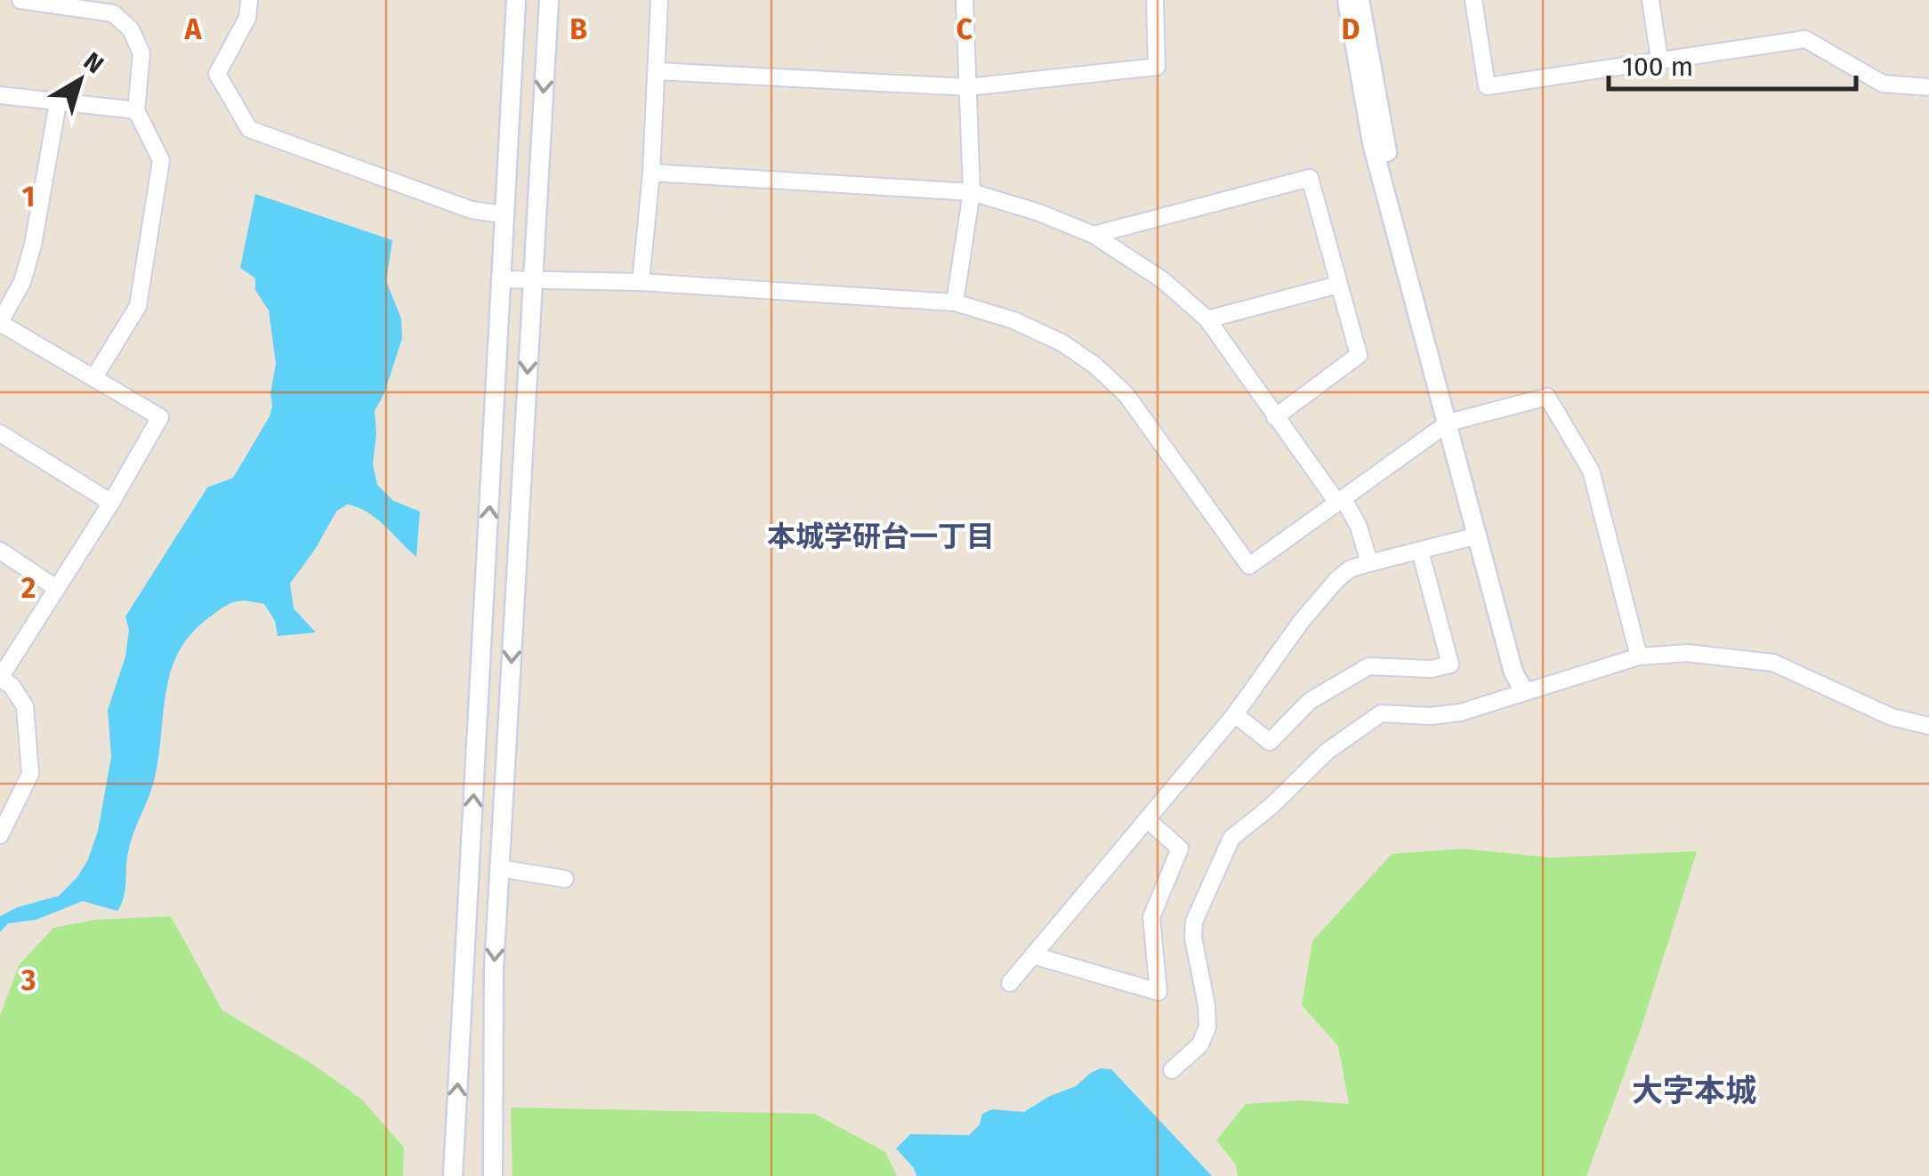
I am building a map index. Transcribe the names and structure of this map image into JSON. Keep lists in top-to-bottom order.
{
  "districts": ["本城学研台一丁目", "大字本城"],
  "scale_bar": "100 m",
  "north": "top right",
  "grid": {
    "columns": [
      "A",
      "B",
      "C",
      "D"
    ],
    "rows": ["1", "2", "3"]
  }
}
